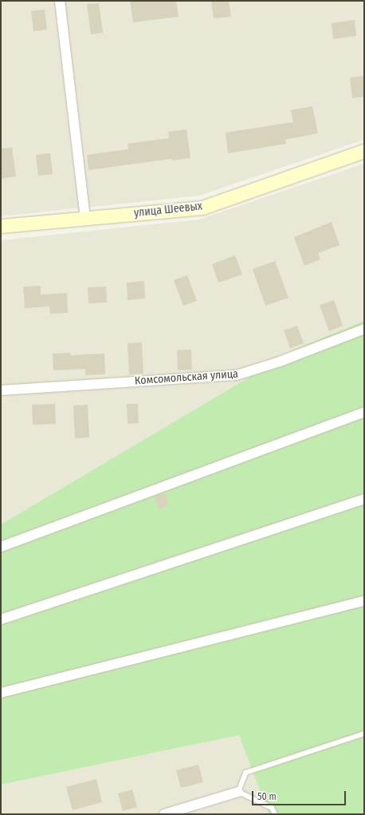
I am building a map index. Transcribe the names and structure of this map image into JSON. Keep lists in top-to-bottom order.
{
  "streets": {
    "main road": ["улица Шеевых"],
    "street": ["Комсомольская улица"]
  },
  "scale_bar": "50 m"
}
